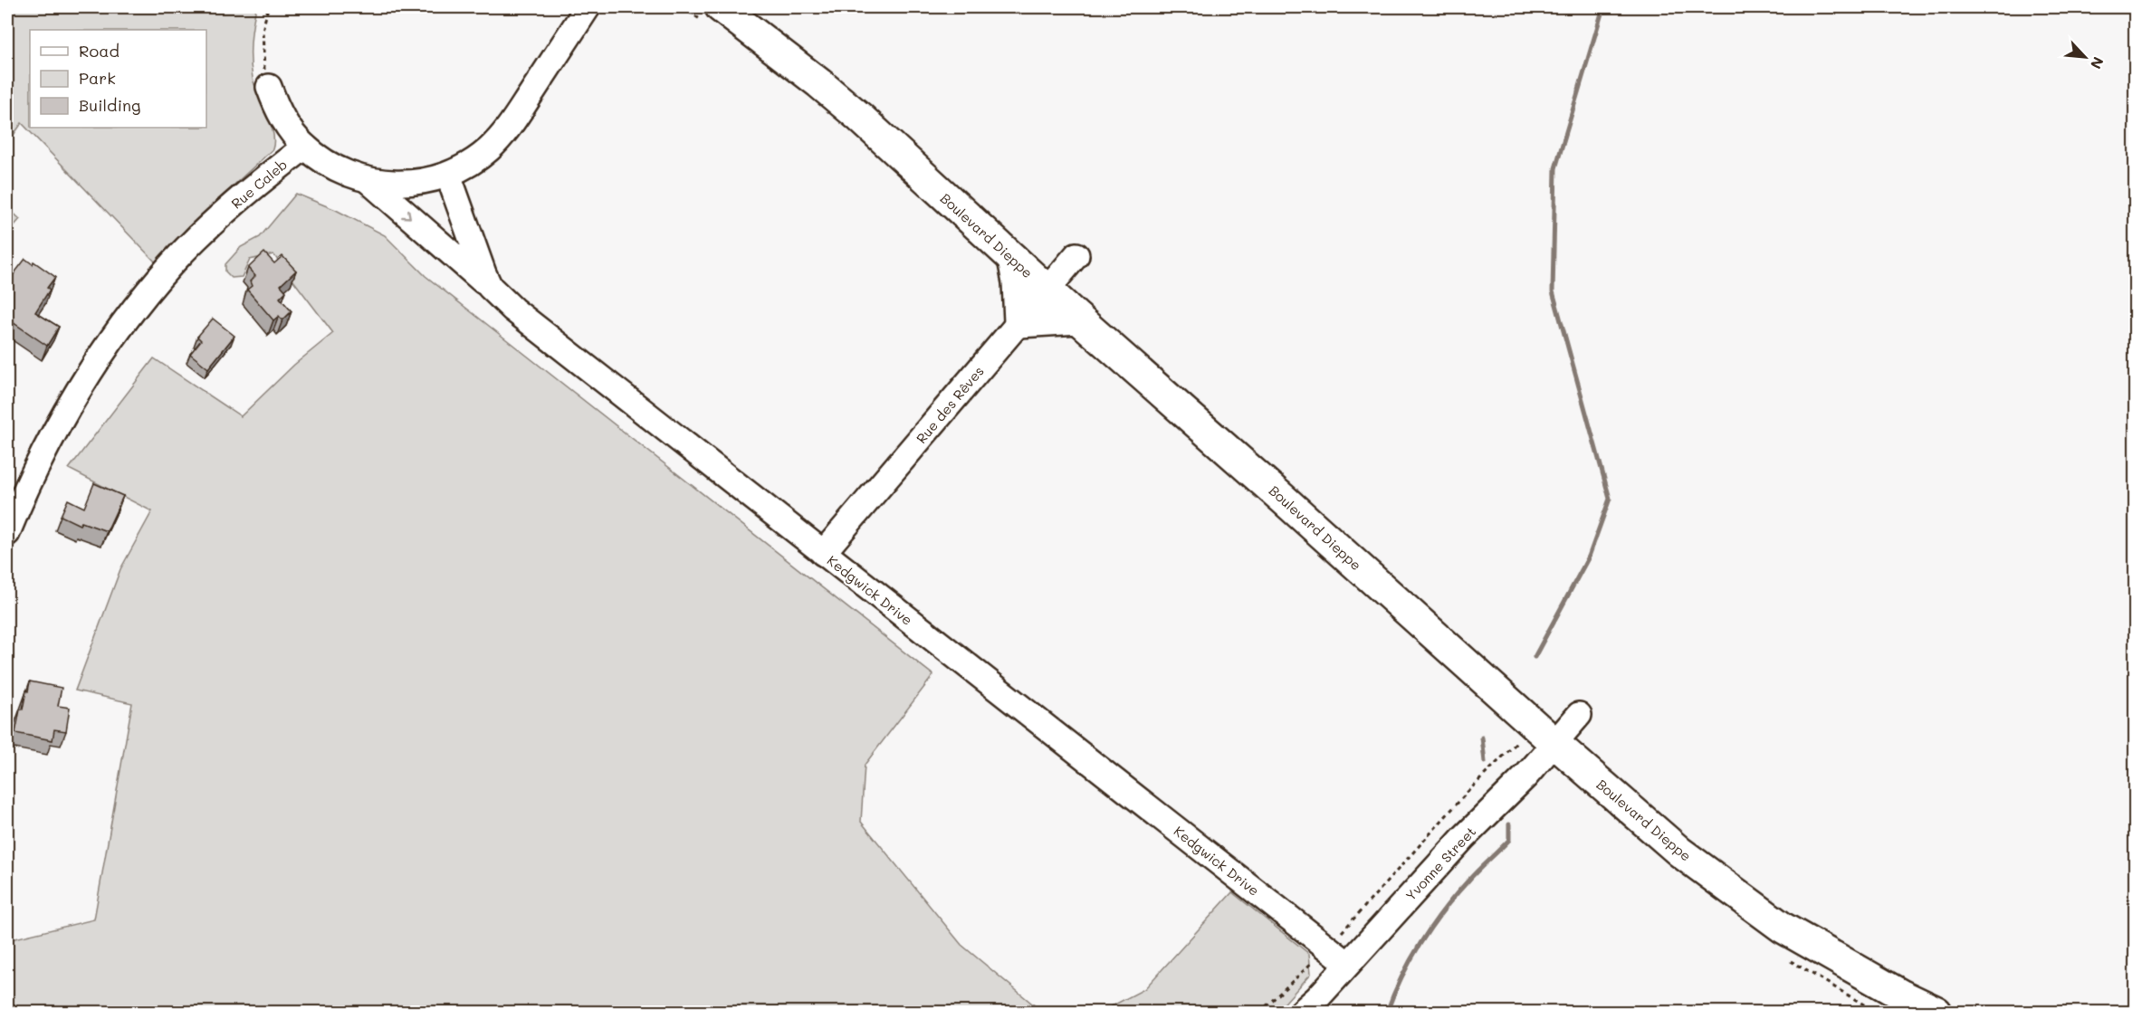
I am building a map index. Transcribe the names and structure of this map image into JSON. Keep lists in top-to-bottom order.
{
  "streets": {
    "main road": ["Boulevard Dieppe"],
    "street": [
      "Rue Caleb",
      "Rue des Rêves",
      "Kedgwick Drive",
      "Yvonne Street"
    ]
  },
  "crossings": [
    ["Boulevard Dieppe", "Rue des Rêves"],
    ["Boulevard Dieppe", "Yvonne Street"],
    ["Rue des Rêves", "Kedgwick Drive"],
    ["Kedgwick Drive", "Yvonne Street"]
  ],
  "legend": ["Road", "Park", "Building"],
  "north": "bottom right"
}
